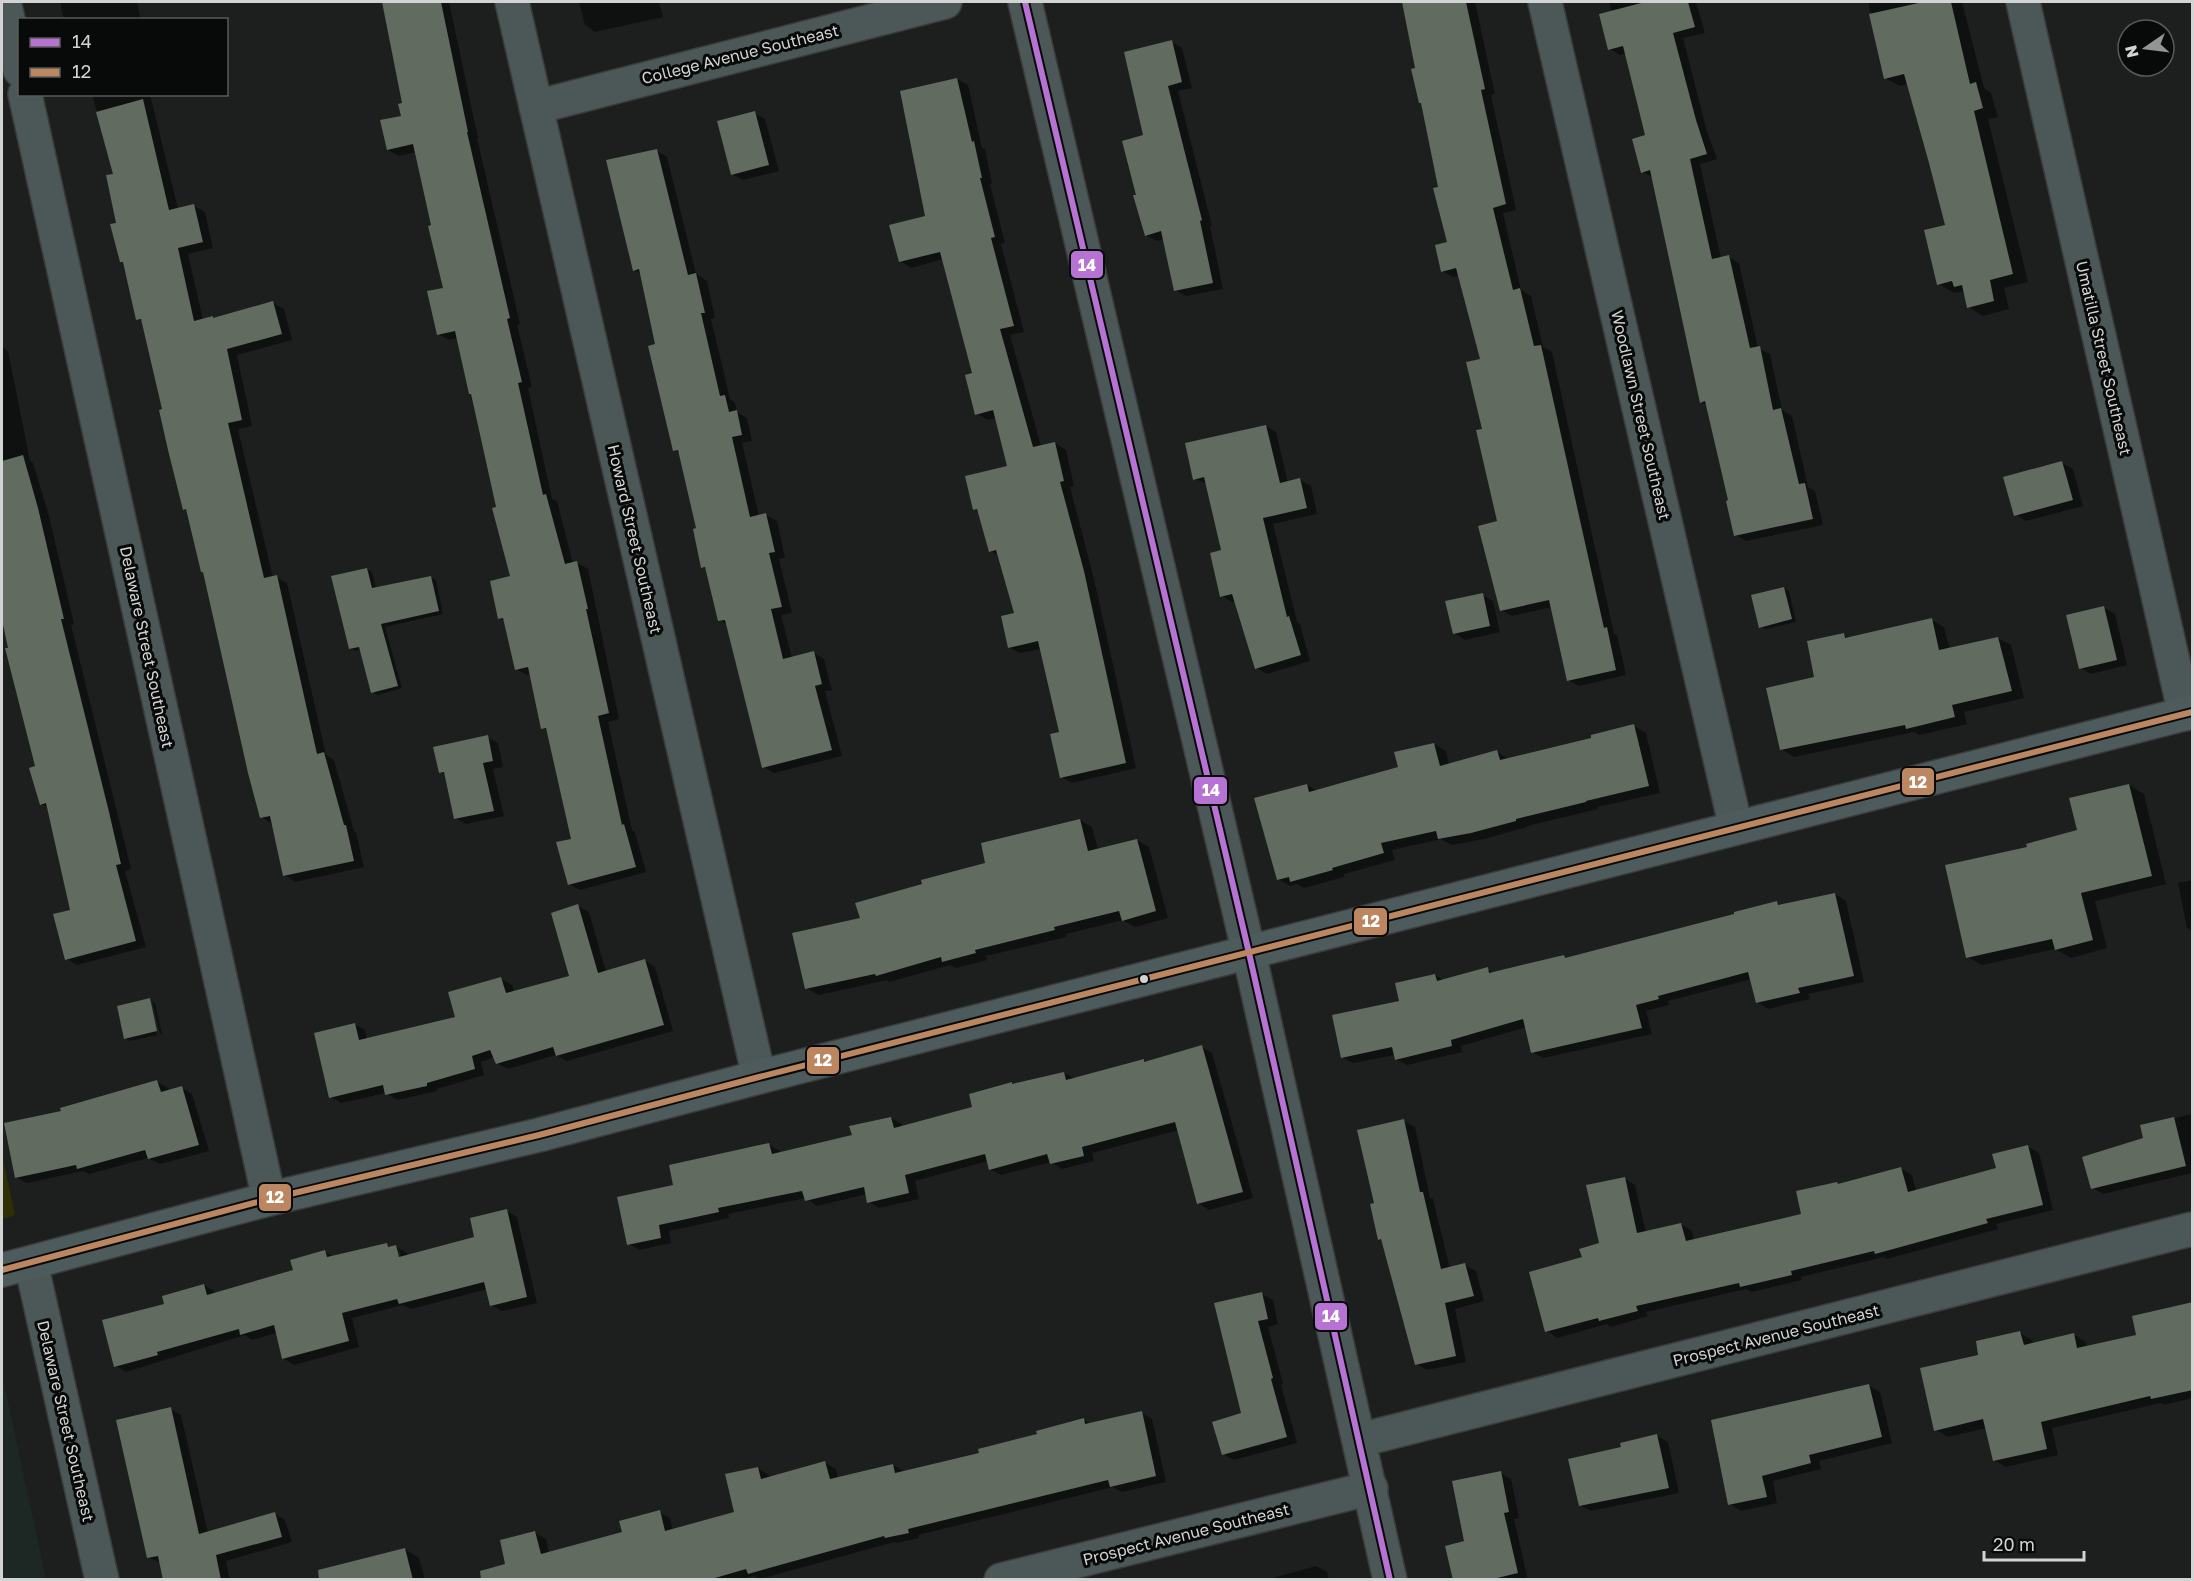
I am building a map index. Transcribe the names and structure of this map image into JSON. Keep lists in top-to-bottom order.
{
  "streets": {
    "street": [
      "College Avenue Southeast",
      "Umatilla Street Southeast",
      "Woodlawn Street Southeast",
      "Howard Street Southeast",
      "Delaware Street Southeast",
      "Prospect Avenue Southeast"
    ]
  },
  "crossings": [
    ["College Avenue Southeast", "Howard Street Southeast"]
  ],
  "lines": ["transit line 14", "transit line 12"],
  "legend": ["14", "12"],
  "scale_bar": "20 m",
  "north": "left"
}
